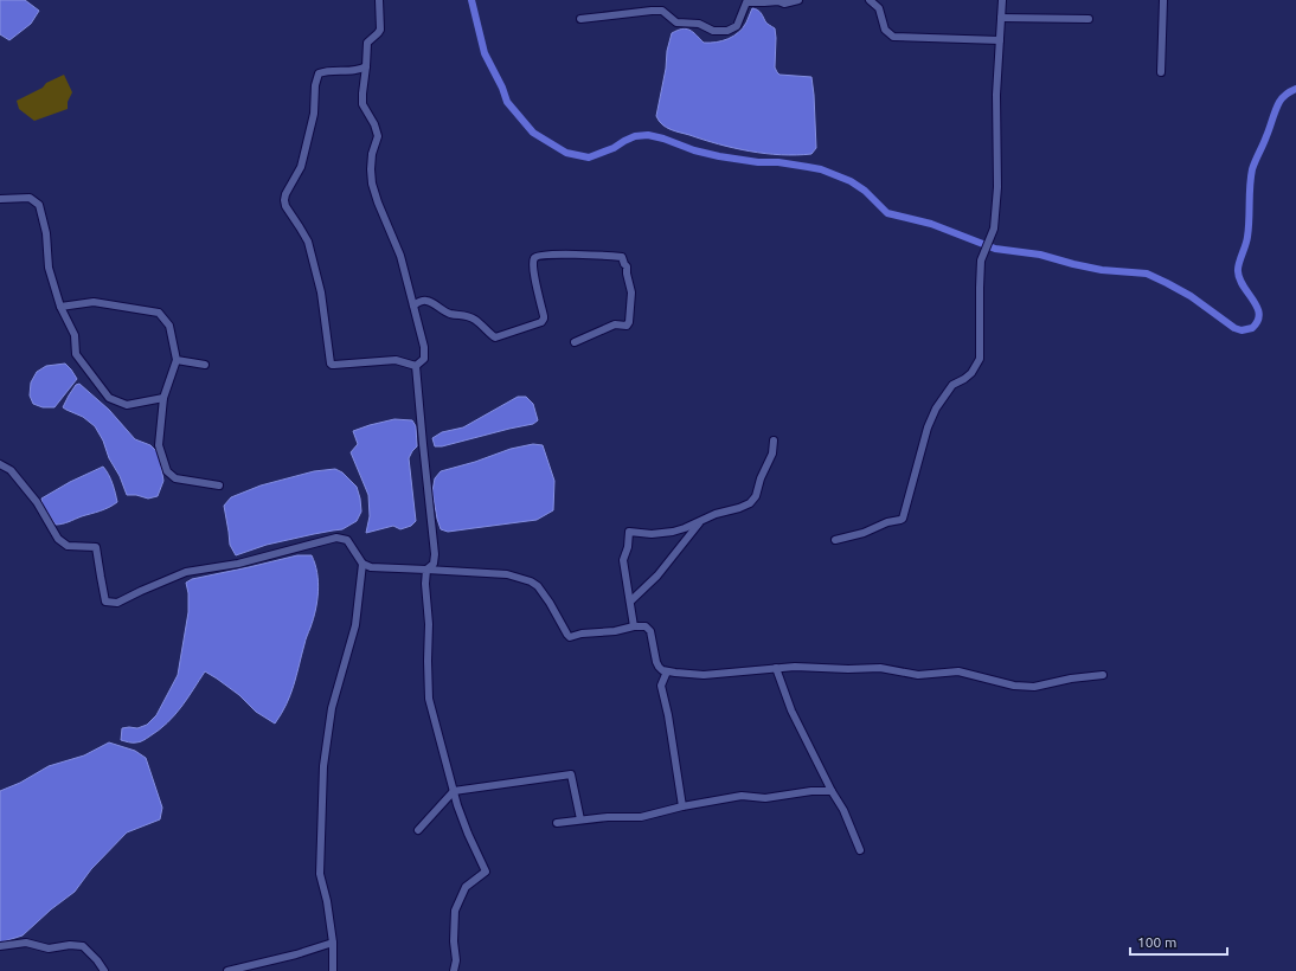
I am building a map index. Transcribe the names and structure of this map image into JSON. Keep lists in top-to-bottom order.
{
  "scale_bar": "100 m"
}
